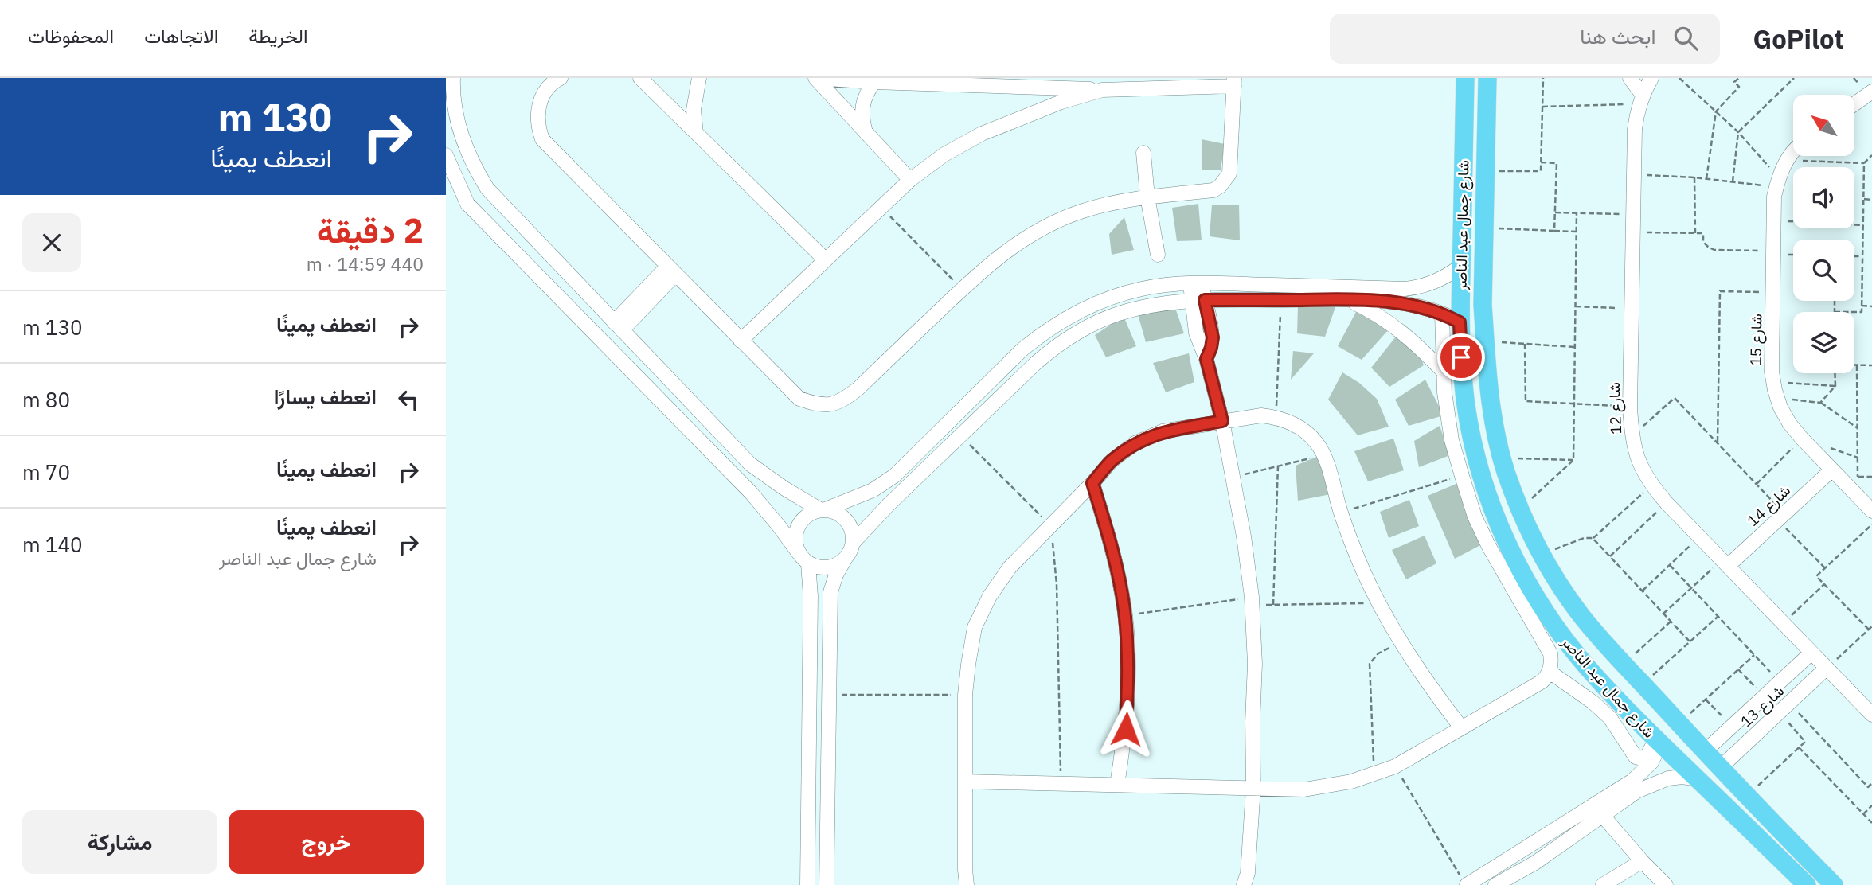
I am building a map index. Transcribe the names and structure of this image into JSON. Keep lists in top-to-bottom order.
{
  "streets": {
    "main road": ["شارع جمال عبد الناصر"],
    "street": [
      "شارع 15",
      "شارع 12",
      "شارع 14",
      "شارع 13"
    ]
  },
  "crossings": [
    ["شارع جمال عبد الناصر", "شارع 13"],
    ["شارع 15", "شارع 14"],
    ["شارع 12", "شارع 14"],
    ["شارع 12", "شارع 13"]
  ],
  "north": "top left",
  "page": {
    "header": "GoPilot",
    "search": "ابحث هنا",
    "nav": ["الخريطة", "الاتجاهات", "المحفوظات"],
    "turn": ["130 m", "انعطف يمينًا"],
    "heading": ["2 دقيقة", "440 m · 14:59"],
    "list": [
      {
        "name": "انعطف يمينًا",
        "value": "130 m"
      },
      {
        "name": "انعطف يسارًا",
        "value": "80 m"
      },
      {
        "name": "انعطف يمينًا",
        "value": "70 m"
      },
      {
        "name": "انعطف يمينًا",
        "note": "شارع جمال عبد الناصر",
        "value": "140 m"
      }
    ],
    "buttons": ["خروج", "مشاركة"]
  }
}
